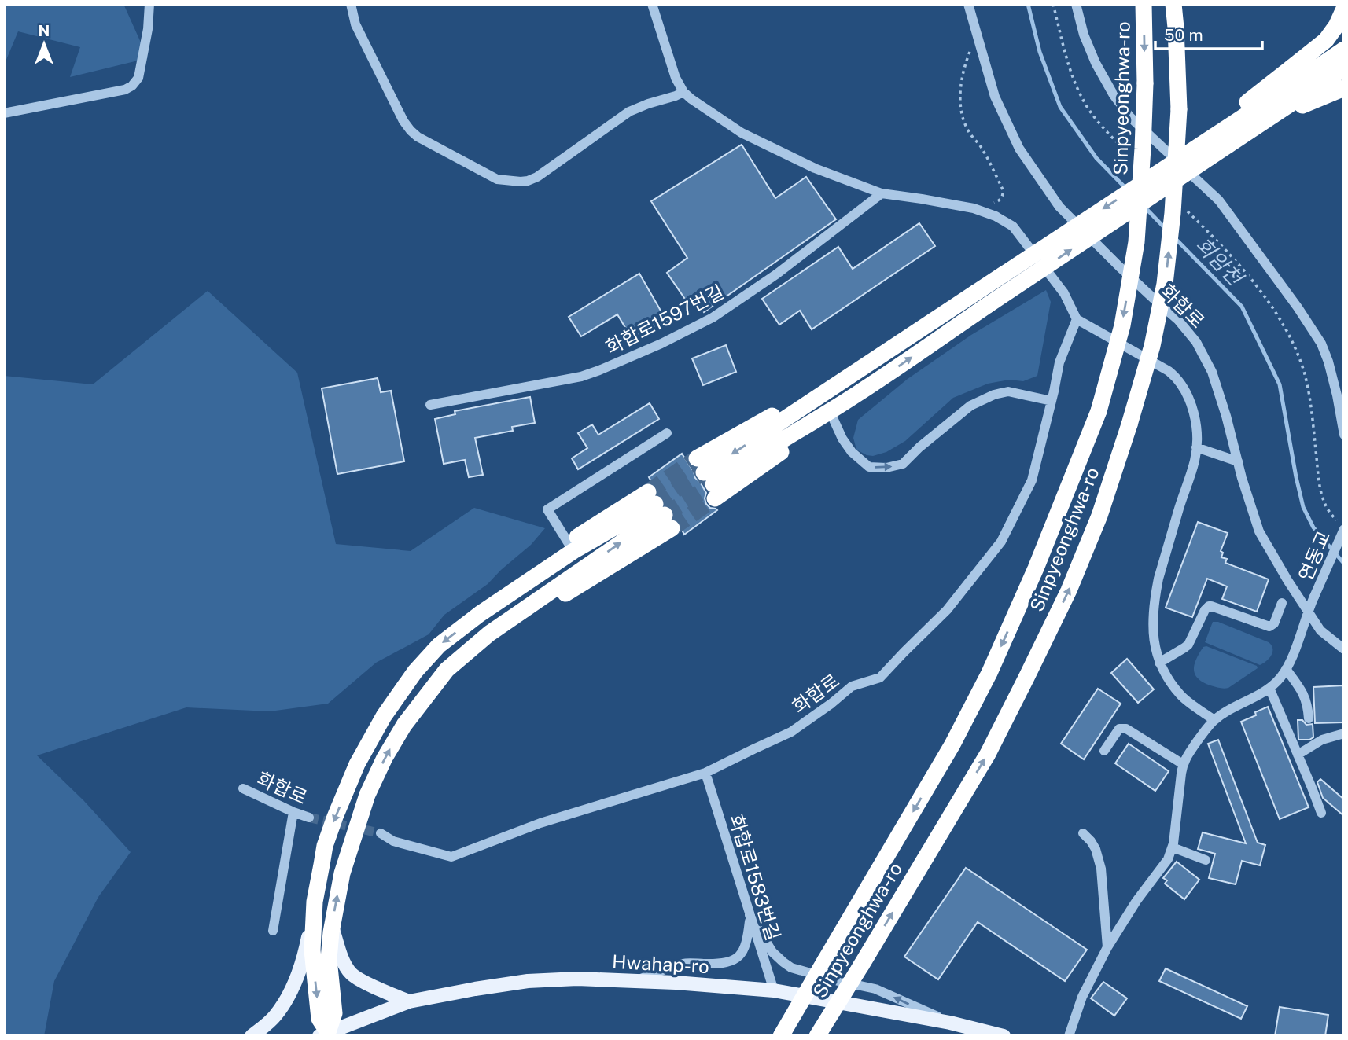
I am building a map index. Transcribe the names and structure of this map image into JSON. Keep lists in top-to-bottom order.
{
  "streets": {
    "highway": ["Sinpyeonghwa-ro"],
    "main road": ["Hwahap-ro"],
    "street": [
      "화합로",
      "화합로1597번길",
      "연동교",
      "화합로1583번길"
    ]
  },
  "crossings": [
    ["화합로", "연동교"],
    ["화합로", "화합로1583번길"],
    ["화합로1583번길", "Hwahap-ro"]
  ],
  "water": ["회암천"],
  "scale_bar": "50 m",
  "north": "top"
}
